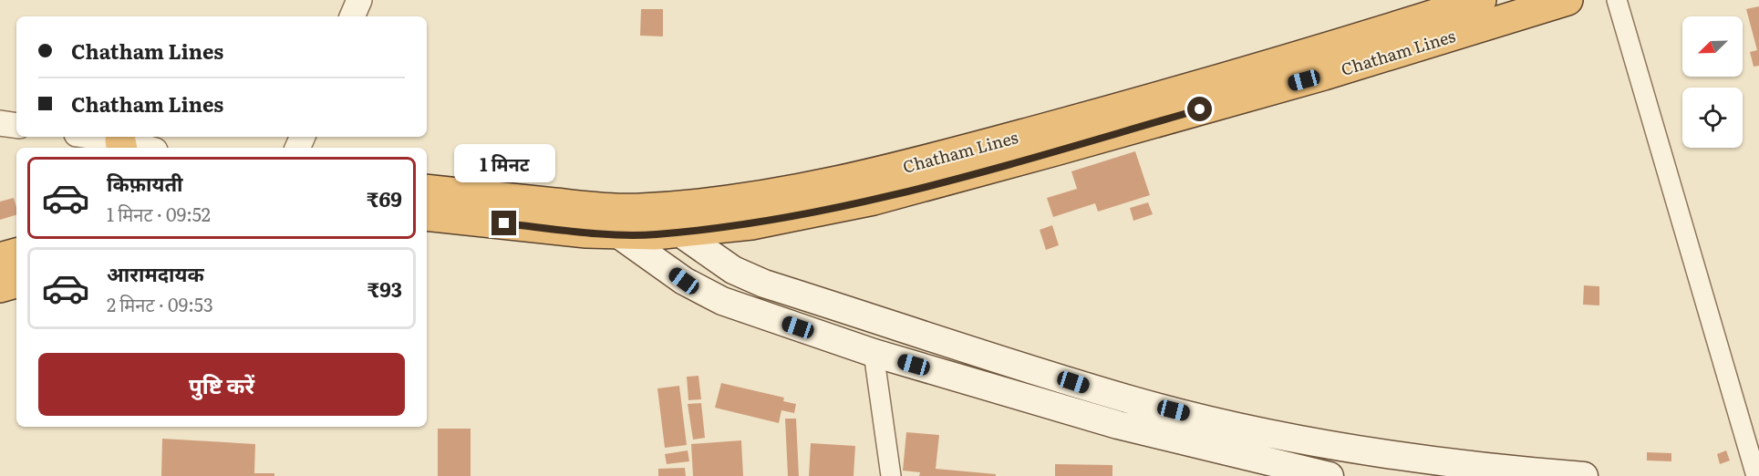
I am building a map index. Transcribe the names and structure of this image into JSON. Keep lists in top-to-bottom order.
{
  "streets": {
    "highway": ["Chatham Lines"]
  },
  "north": "bottom left",
  "page": {
    "banner": ["Chatham Lines", "Chatham Lines"],
    "bubble": "1 मिनट",
    "list": [
      {
        "name": "किफ़ायती",
        "note": "1 मिनट · 09:52",
        "value": "₹69"
      },
      {
        "name": "आरामदायक",
        "note": "2 मिनट · 09:53",
        "value": "₹93"
      }
    ],
    "buttons": "पुष्टि करें"
  }
}
